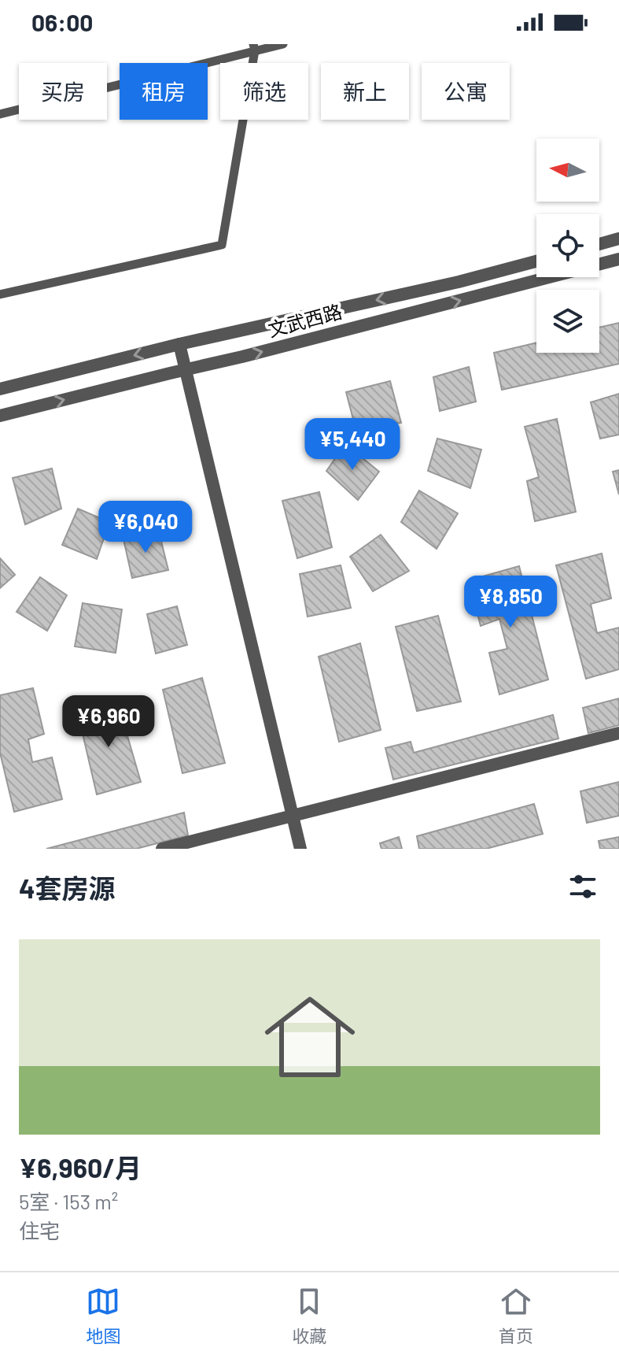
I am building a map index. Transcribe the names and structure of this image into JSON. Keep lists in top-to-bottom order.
{
  "streets": {
    "street": ["文武西路"]
  },
  "north": "left",
  "page": {
    "status": "06:00",
    "chip": [
      "买房",
      "租房",
      "筛选",
      "新上",
      "公寓"
    ],
    "price": [
      "¥5,440",
      "¥6,040",
      "¥8,850",
      "¥6,960"
    ],
    "heading": "4套房源",
    "list": [
      {
        "name": "¥6,960/月",
        "note": "5室 · 153 m² · 住宅"
      }
    ],
    "tabs": ["地图", "收藏", "首页"]
  }
}
